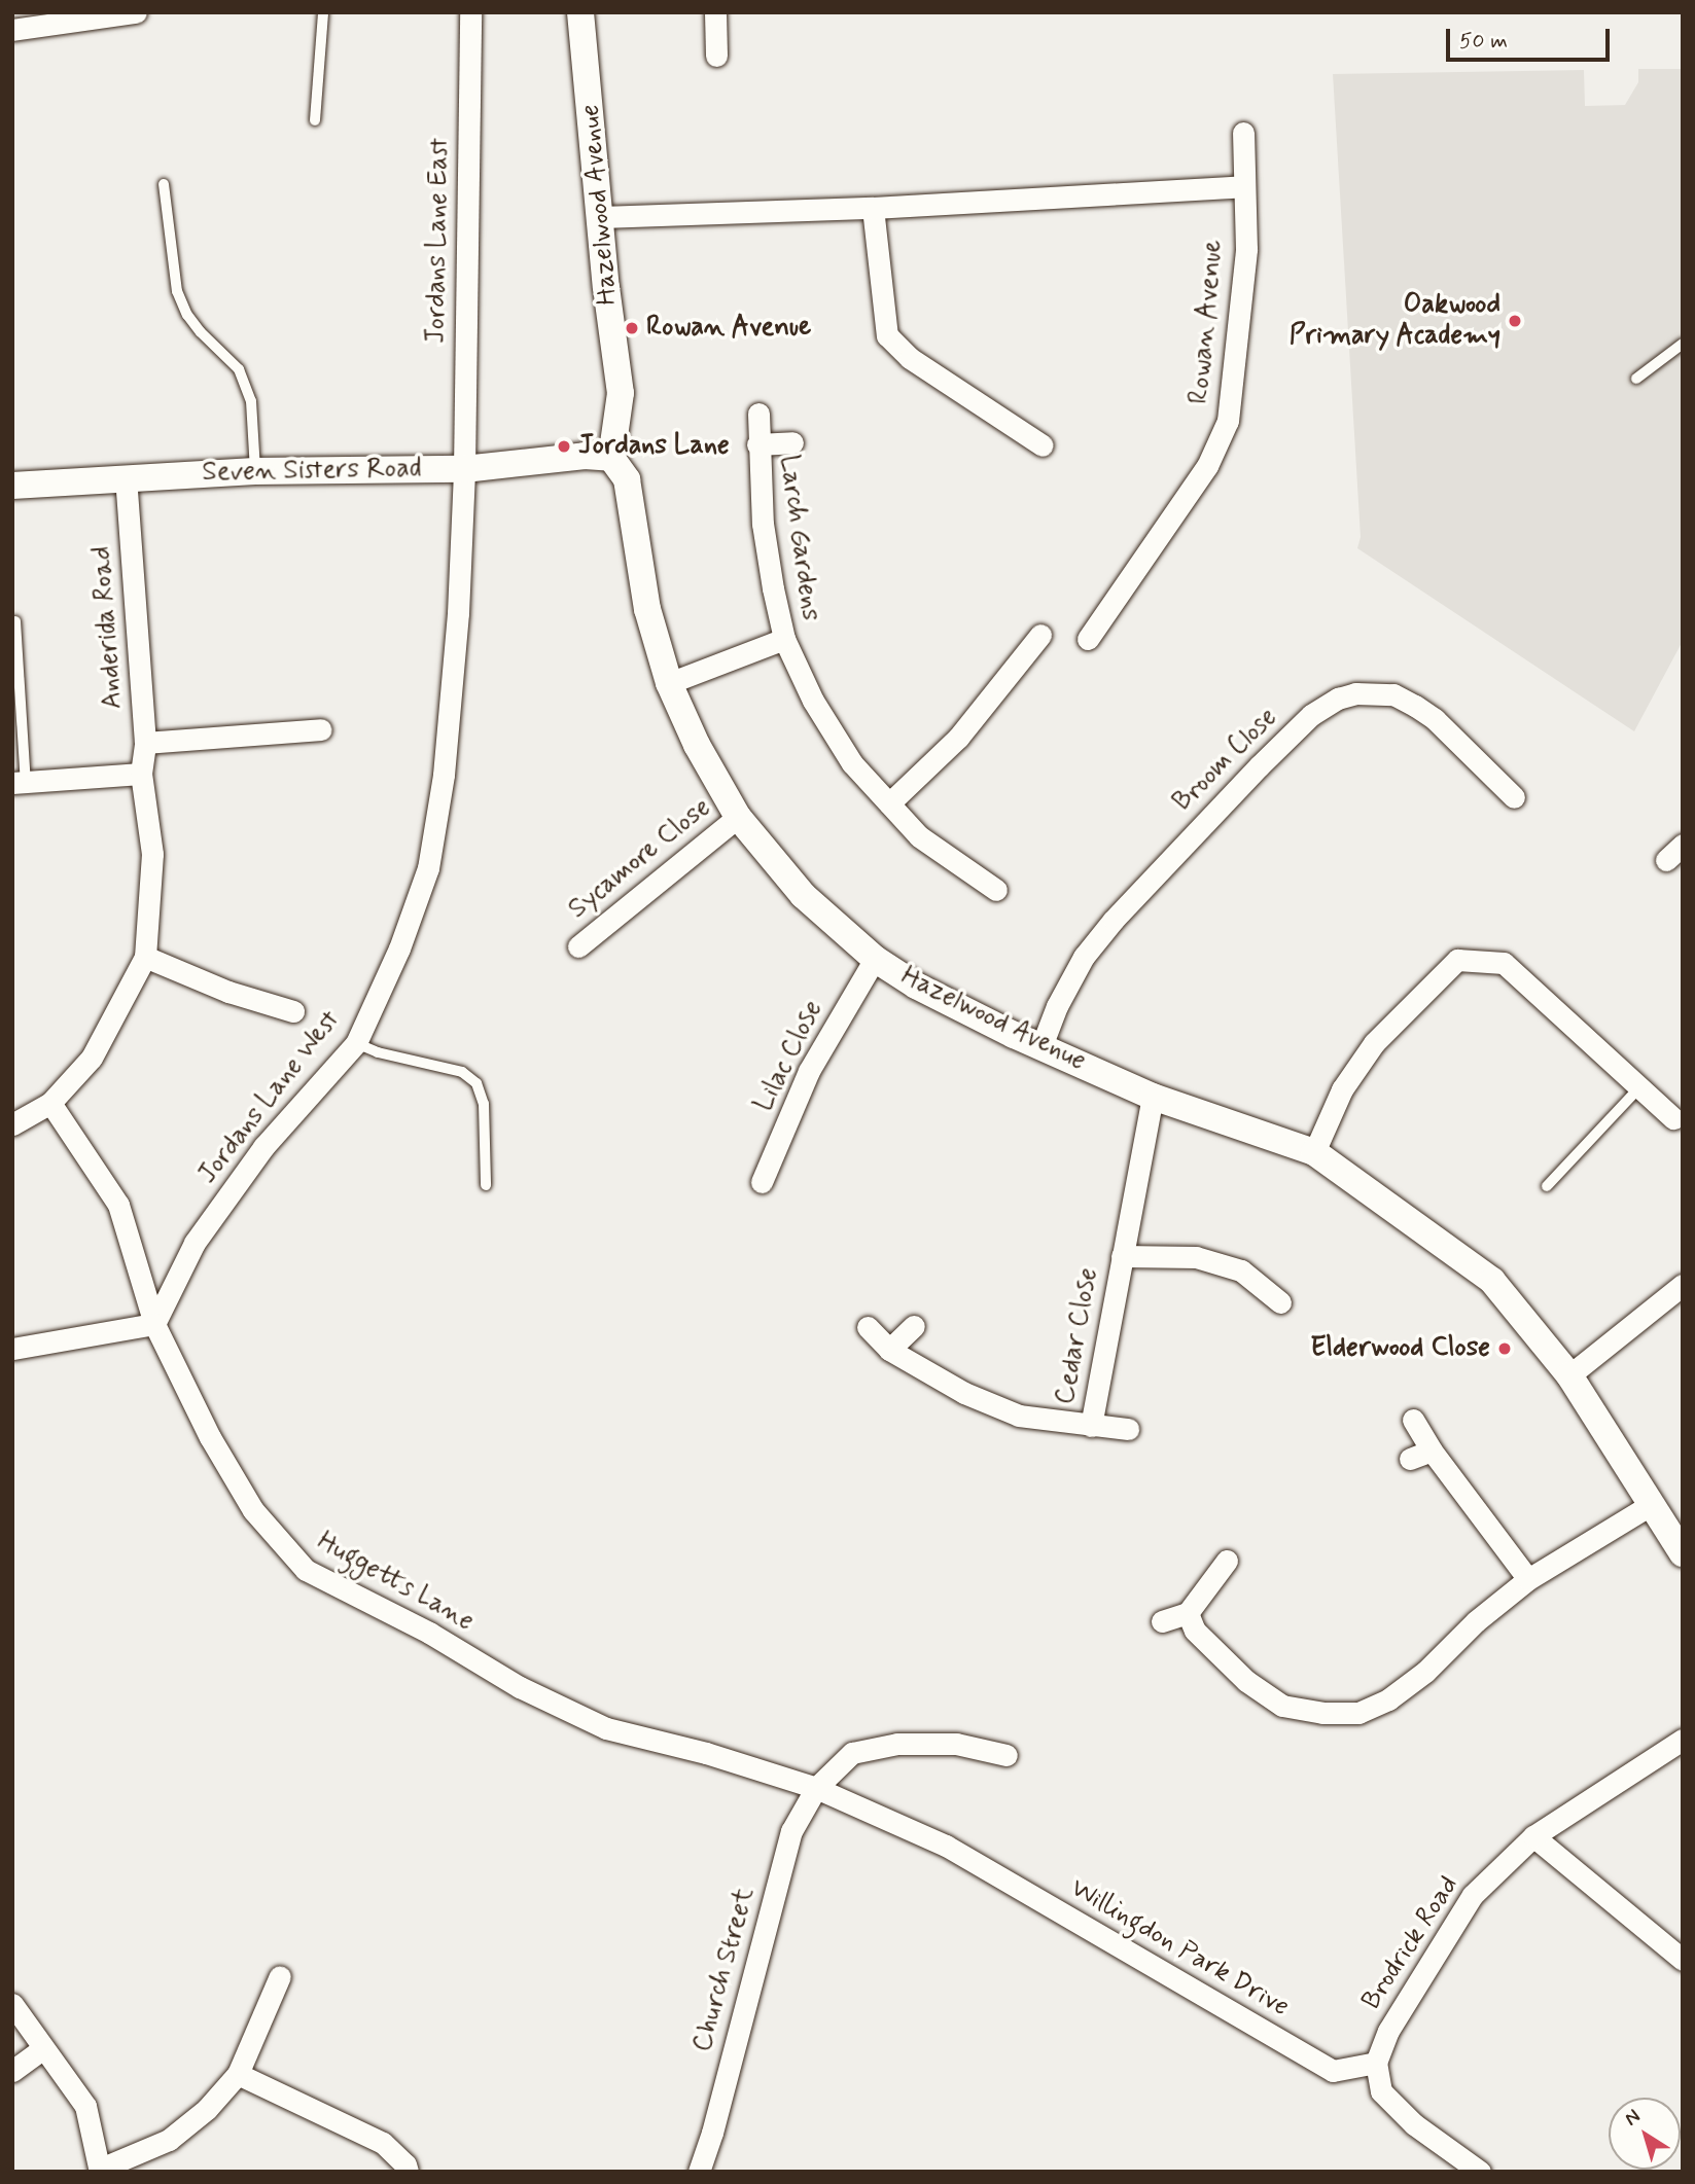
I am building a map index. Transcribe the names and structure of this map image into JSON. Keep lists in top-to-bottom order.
{
  "streets": {
    "street": [
      "Hazelwood Avenue",
      "Jordans Lane East",
      "Rowan Avenue",
      "Seven Sisters Road",
      "Larch Gardens",
      "Anderida Road",
      "Broom Close",
      "Sycamore Close",
      "Lilac Close",
      "Jordans Lane West",
      "Cedar Close",
      "Huggetts Lane",
      "Brodrick Road",
      "Willingdon Park Drive",
      "Church Street"
    ]
  },
  "crossings": [
    ["Hazelwood Avenue", "Seven Sisters Road"],
    ["Hazelwood Avenue", "Larch Gardens"],
    ["Hazelwood Avenue", "Broom Close"],
    ["Hazelwood Avenue", "Sycamore Close"],
    ["Hazelwood Avenue", "Lilac Close"],
    ["Hazelwood Avenue", "Cedar Close"],
    ["Jordans Lane East", "Seven Sisters Road"],
    ["Jordans Lane East", "Jordans Lane West"],
    ["Seven Sisters Road", "Anderida Road"],
    ["Anderida Road", "Huggetts Lane"],
    ["Jordans Lane West", "Huggetts Lane"],
    ["Huggetts Lane", "Willingdon Park Drive"],
    ["Huggetts Lane", "Church Street"],
    ["Brodrick Road", "Willingdon Park Drive"],
    ["Willingdon Park Drive", "Church Street"]
  ],
  "places": [
    "Oakwood Primary Academy",
    "Rowan Avenue",
    "Jordans Lane",
    "Elderwood Close"
  ],
  "scale_bar": "50 m",
  "north": "top left"
}
